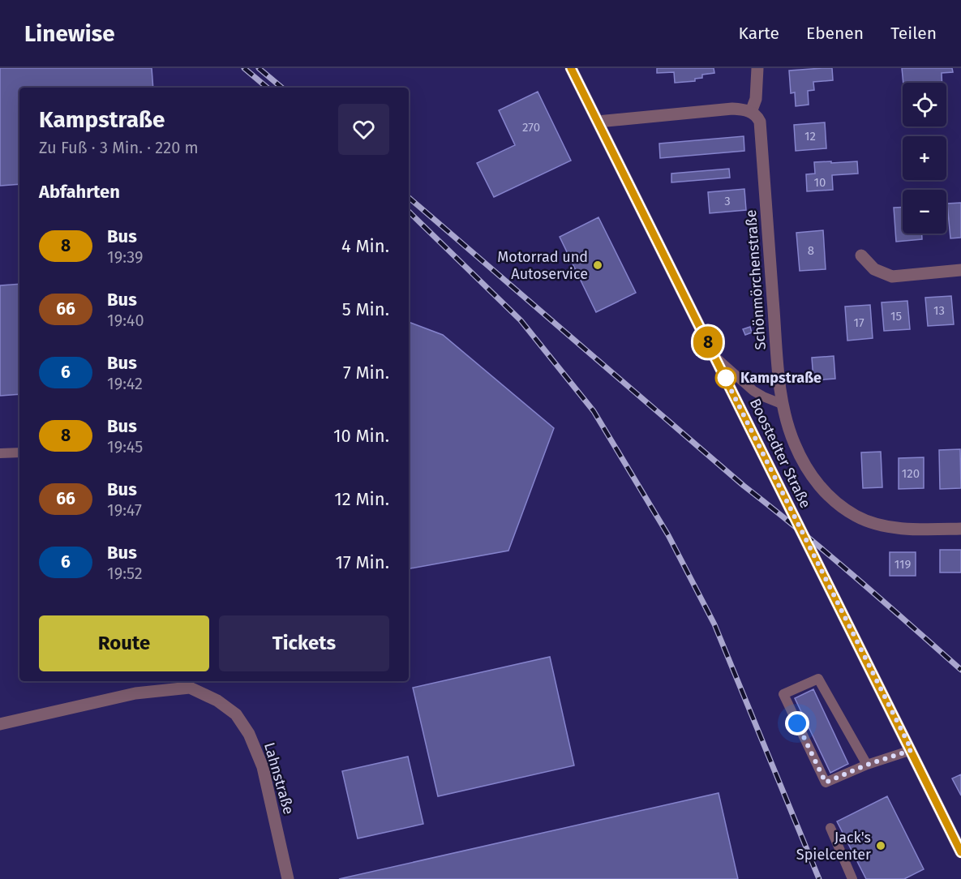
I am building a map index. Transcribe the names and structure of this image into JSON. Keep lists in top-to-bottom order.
{
  "streets": {
    "street": ["Schönmörchenstraße", "Boostedter Straße", "Lahnstraße"]
  },
  "places": ["Motorrad und Autoservice", "Kampstraße", "Jack's Spielcenter"],
  "lines": ["bus line 8"],
  "house_numbers": [
    "270",
    "12",
    "10",
    "3",
    "8",
    "13",
    "15",
    "17",
    "120",
    "119"
  ],
  "page": {
    "header": "Linewise",
    "nav": ["Karte", "Ebenen", "Teilen"],
    "on_map": "8",
    "map_buttons": ["+", "−"],
    "heading": [
      ["Kampstraße", "Zu Fuß · 3 Min. · 220 m"],
      "Abfahrten"
    ],
    "list": [
      {
        "mark": "8",
        "name": "Bus",
        "note": "19:39",
        "value": "4 Min."
      },
      {
        "mark": "66",
        "name": "Bus",
        "note": "19:40",
        "value": "5 Min."
      },
      {
        "mark": "6",
        "name": "Bus",
        "note": "19:42",
        "value": "7 Min."
      },
      {
        "mark": "8",
        "name": "Bus",
        "note": "19:45",
        "value": "10 Min."
      },
      {
        "mark": "66",
        "name": "Bus",
        "note": "19:47",
        "value": "12 Min."
      },
      {
        "mark": "6",
        "name": "Bus",
        "note": "19:52",
        "value": "17 Min."
      }
    ],
    "buttons": ["Route", "Tickets"]
  }
}
